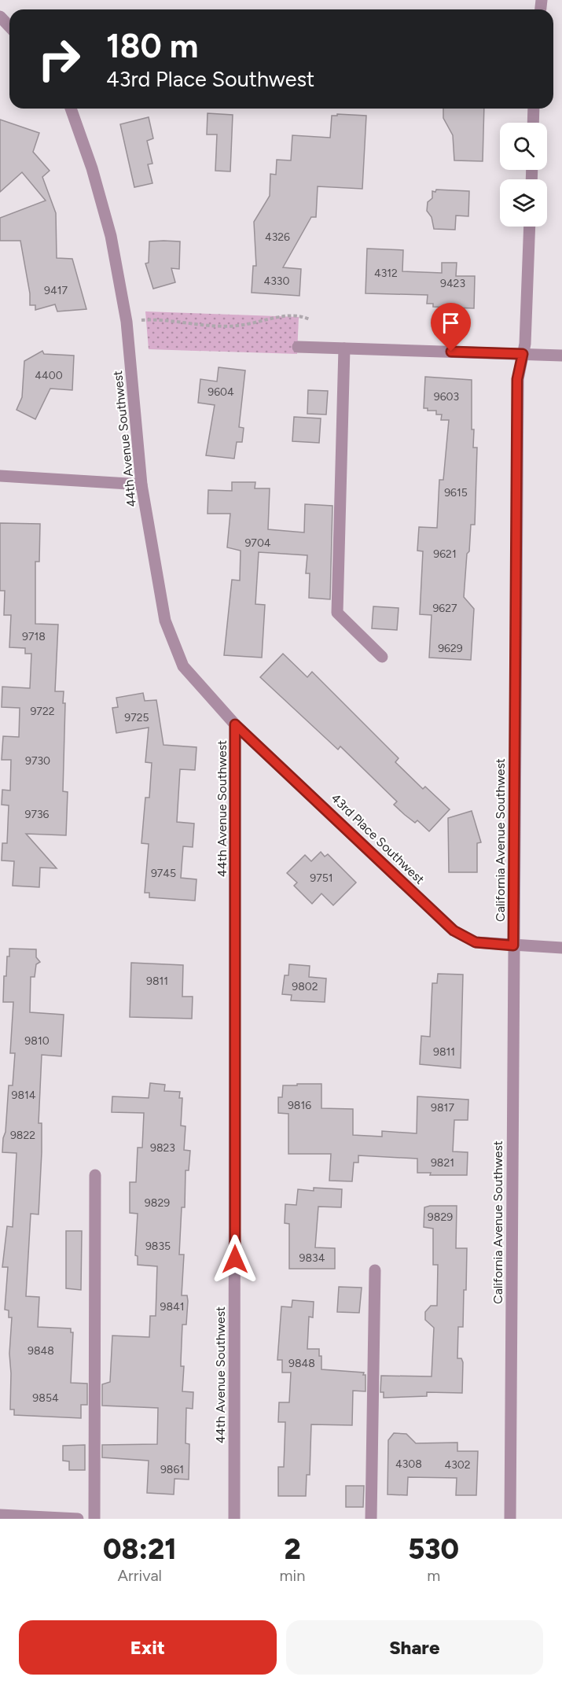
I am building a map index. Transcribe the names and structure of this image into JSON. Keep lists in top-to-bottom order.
{
  "streets": {
    "street": ["44th Avenue Southwest", "43rd Place Southwest", "California Avenue Southwest"]
  },
  "crossings": [
    ["44th Avenue Southwest", "43rd Place Southwest"],
    ["43rd Place Southwest", "California Avenue Southwest"]
  ],
  "house_numbers": [
    "4326",
    "4312",
    "4330",
    "9423",
    "9417",
    "4400",
    "9604",
    "9603",
    "9615",
    "9704",
    "9621",
    "9627",
    "9718",
    "9629",
    "9722",
    "9725",
    "9730",
    "9736",
    "9745",
    "9751",
    "9811",
    "9802",
    "9810",
    "9811",
    "9814",
    "9816",
    "9817",
    "9822",
    "9823",
    "9821",
    "9829",
    "9829",
    "9835",
    "9834",
    "9841",
    "9848",
    "9848",
    "9854",
    "4308",
    "4302",
    "9861"
  ],
  "page": {
    "turn": ["180 m", "43rd Place Southwest"],
    "eta": [
      "08:21",
      "Arrival",
      "2",
      "min",
      "530",
      "m"
    ],
    "buttons": ["Exit", "Share"]
  }
}
